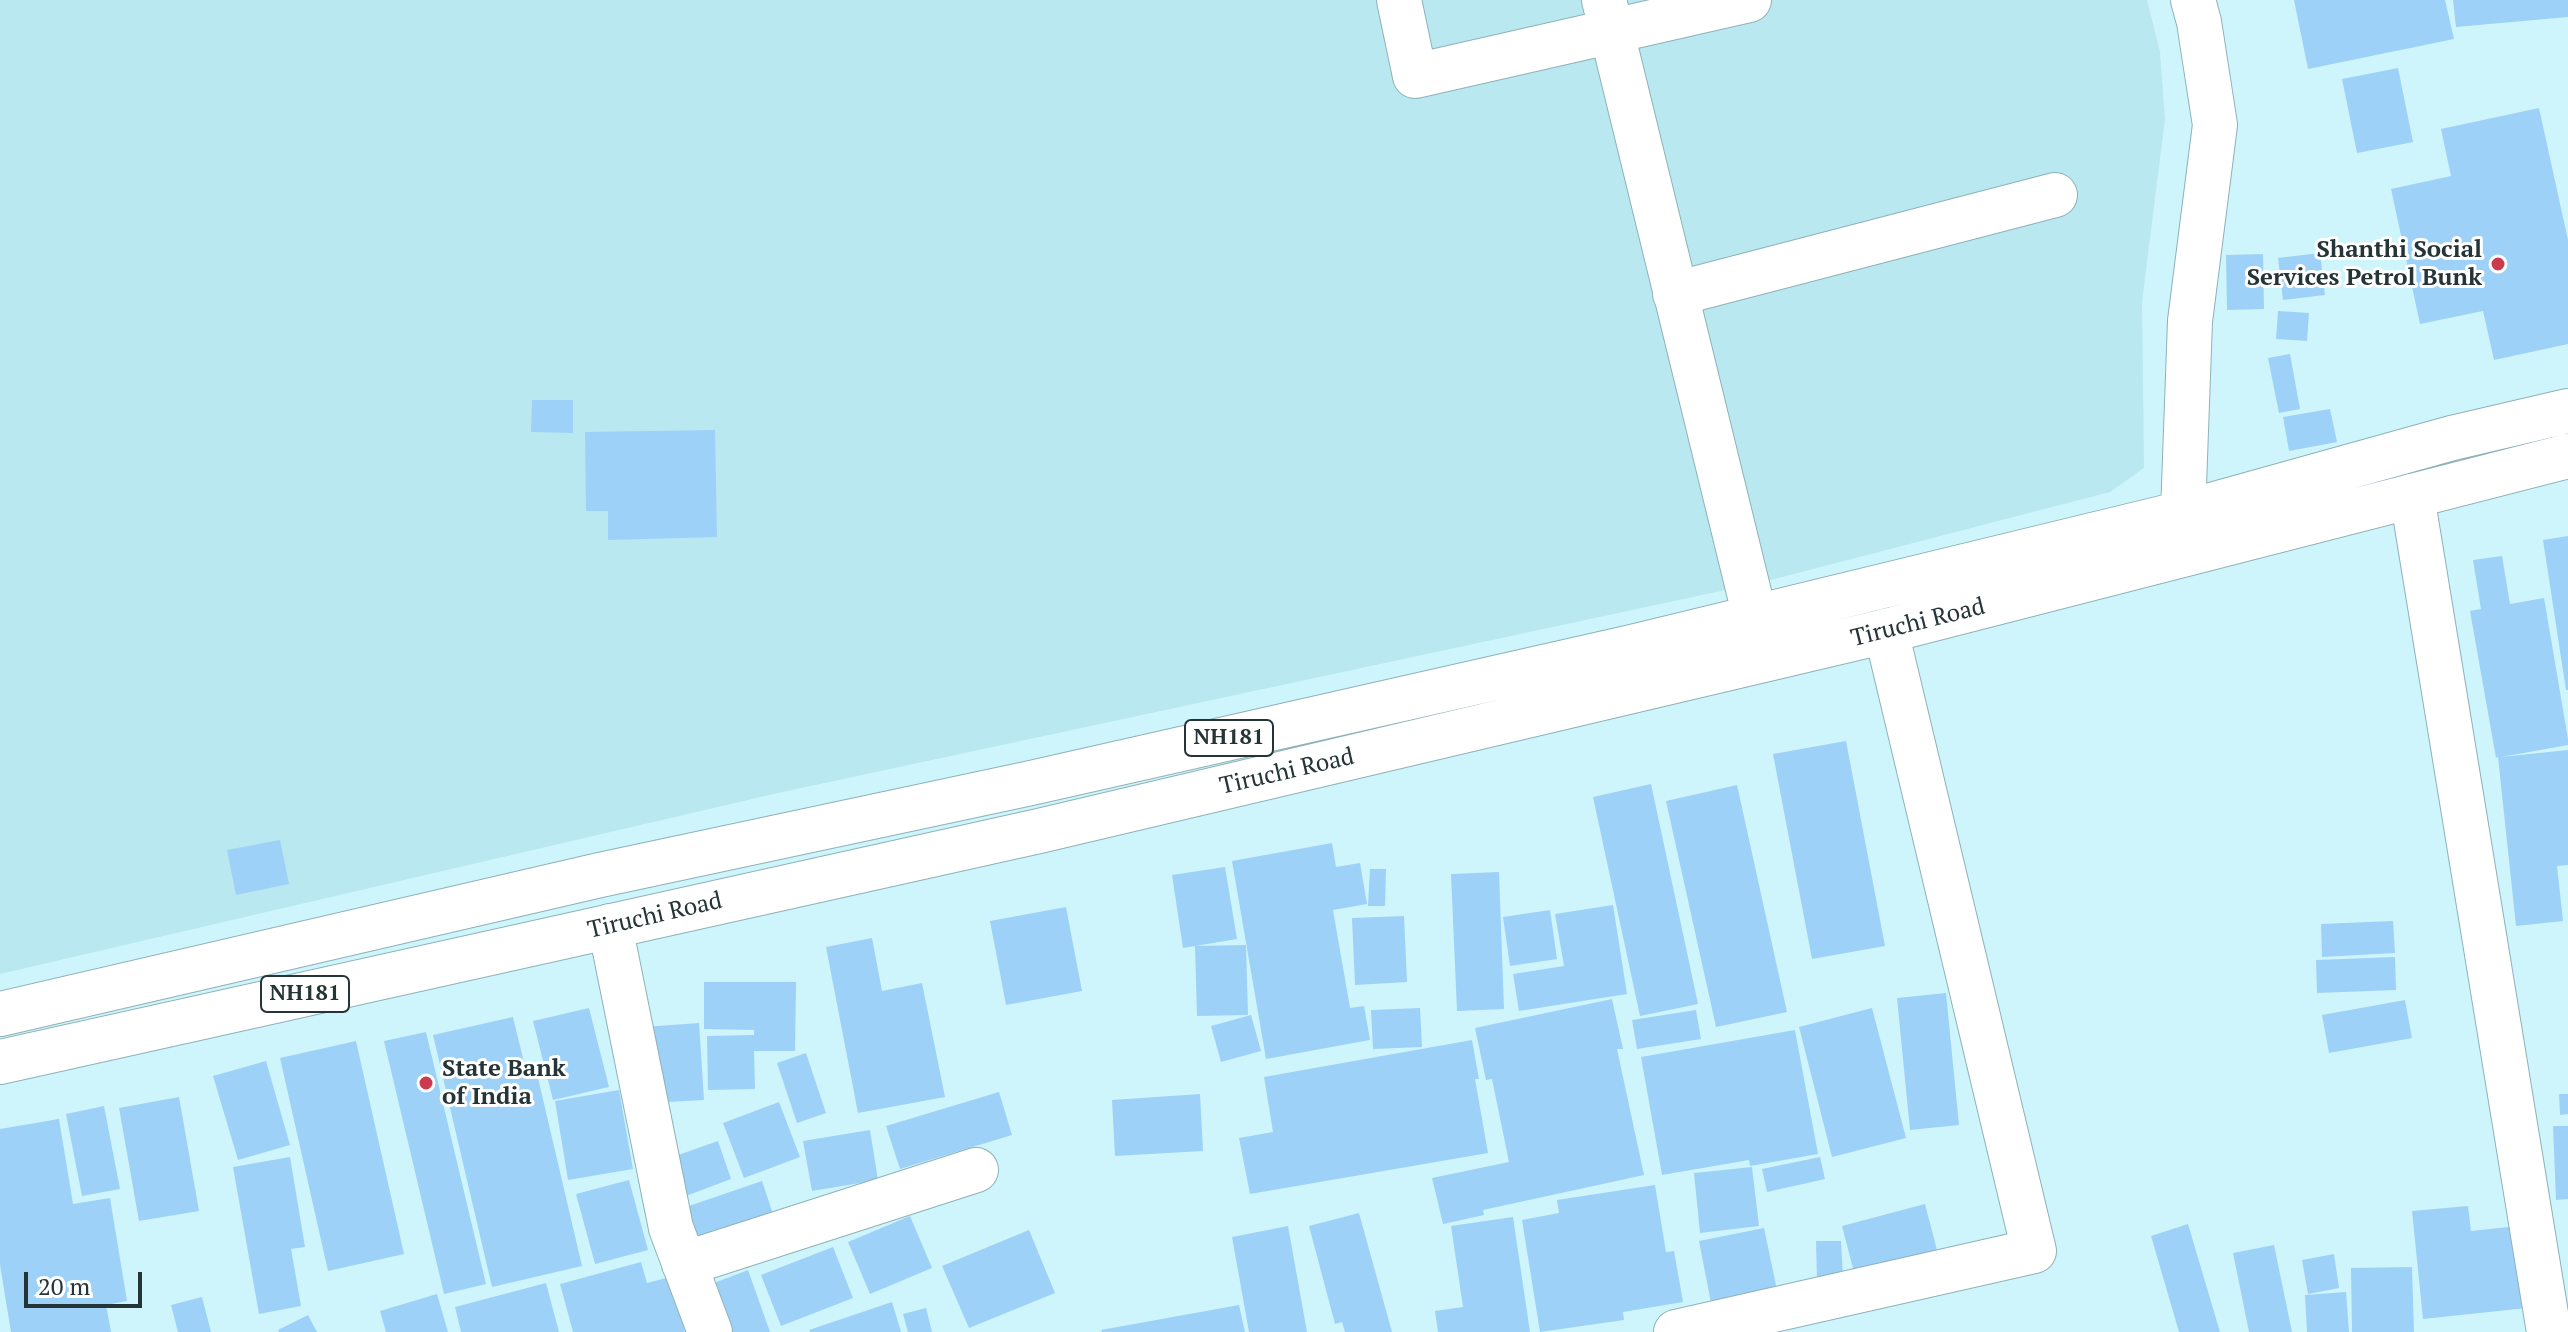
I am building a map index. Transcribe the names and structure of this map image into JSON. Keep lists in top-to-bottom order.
{
  "streets": {
    "main road": ["Tiruchi Road", "NH181"]
  },
  "places": ["Shanthi Social Services Petrol Bunk", "State Bank of India"],
  "scale_bar": "20 m"
}
